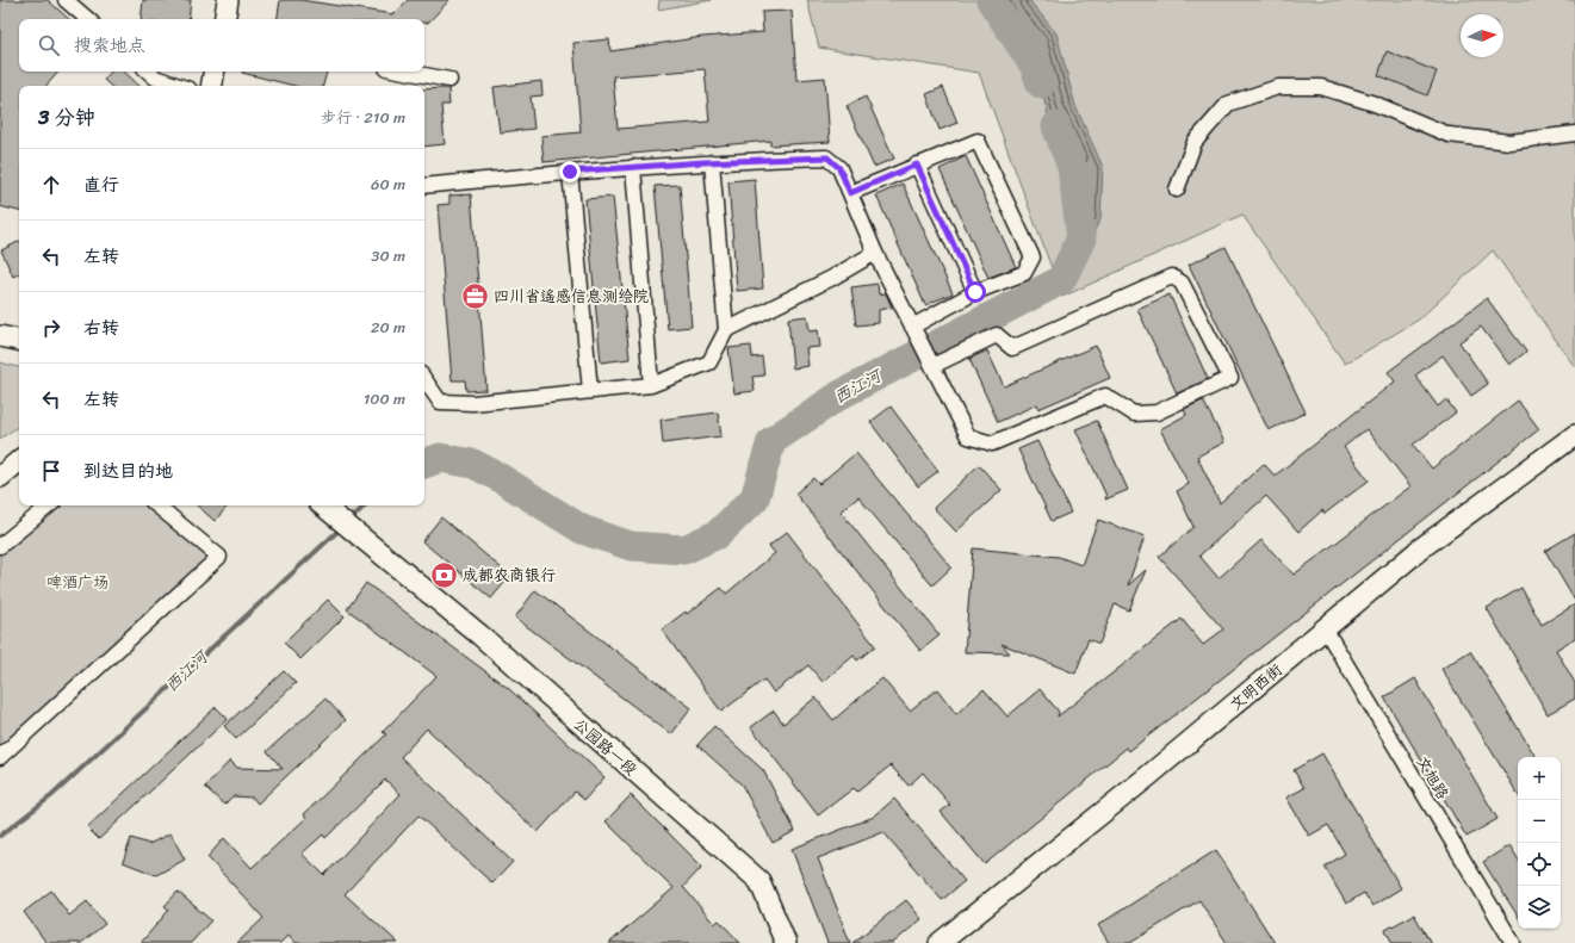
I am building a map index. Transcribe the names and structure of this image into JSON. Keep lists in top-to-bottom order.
{
  "streets": {
    "street": ["文明西街", "公园路一段", "文旭路"]
  },
  "crossings": [
    ["文明西街", "文旭路"]
  ],
  "water": ["西江河"],
  "parks": ["啤酒广场"],
  "places": {
    "office": ["四川省遥感信息测绘院"],
    "bank": ["成都农商银行"]
  },
  "north": "right",
  "page": {
    "search": "搜索地点",
    "heading": ["3 分钟", "步行 · 210 m"],
    "list": [
      ["直行", "60 m"],
      ["左转", "30 m"],
      ["右转", "20 m"],
      ["左转", "100 m"],
      "到达目的地"
    ],
    "map_buttons": ["+", "−"]
  }
}
